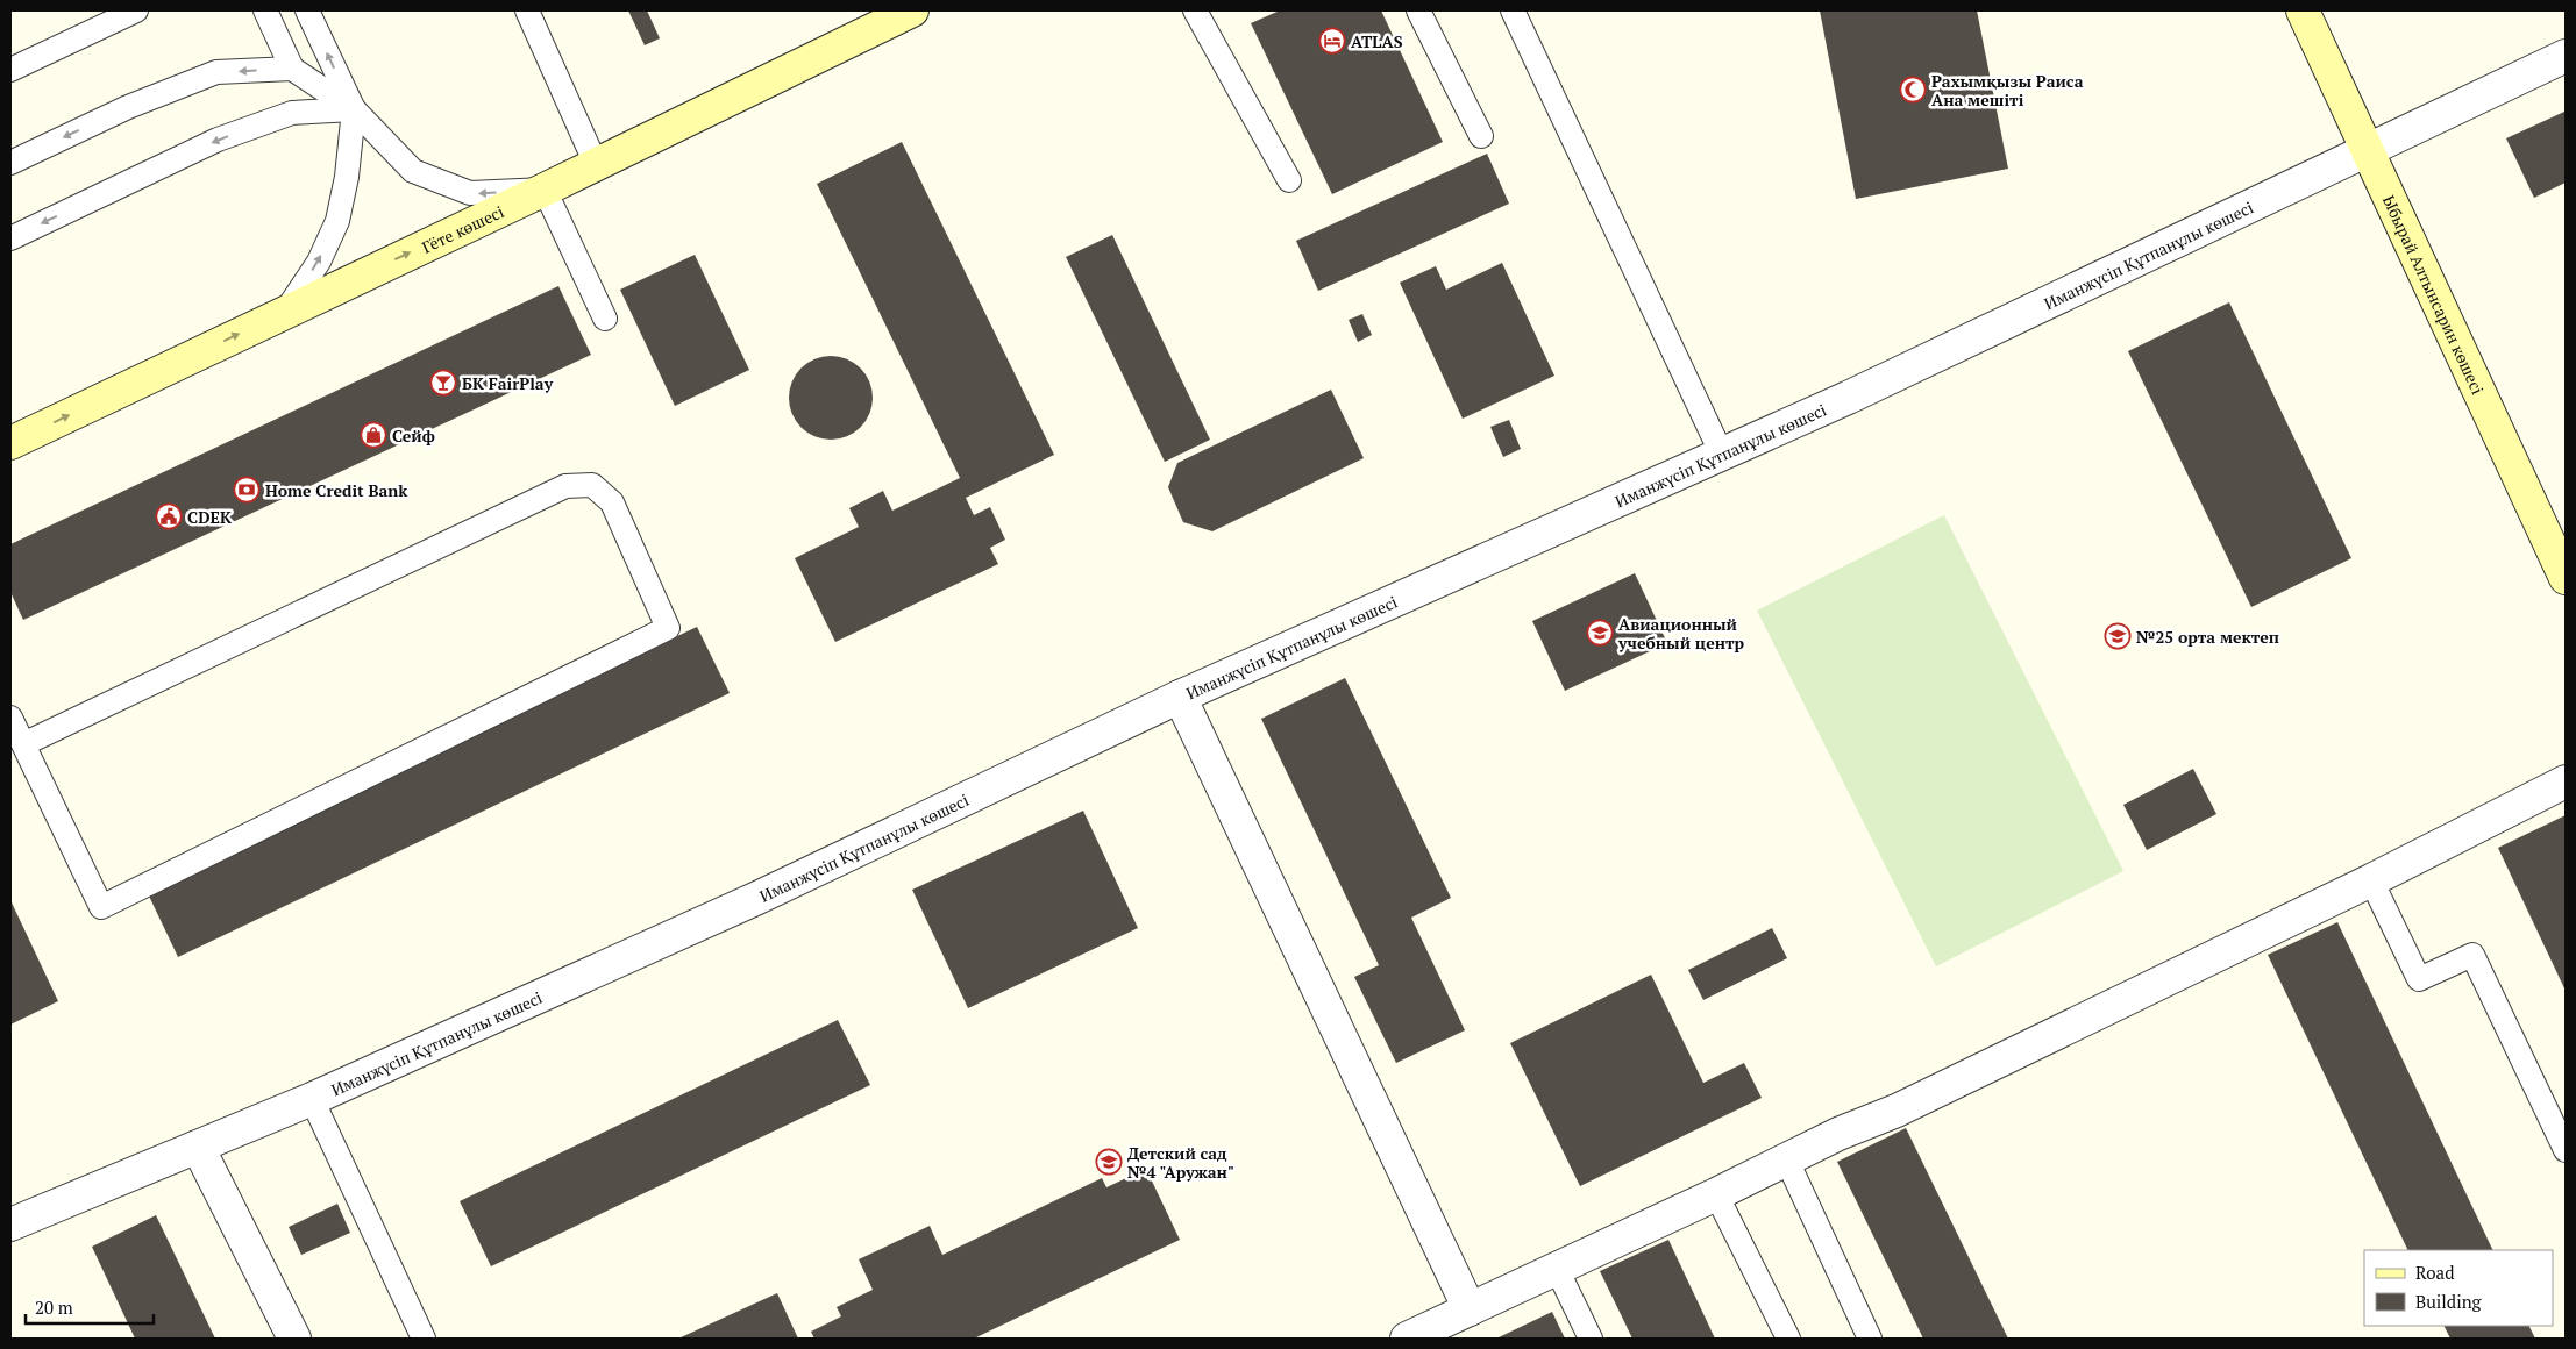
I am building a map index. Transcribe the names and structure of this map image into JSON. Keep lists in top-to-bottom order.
{
  "streets": {
    "main road": ["Гёте көшесі", "Ыбырай Алтынсарин көшесі"],
    "street": ["Иманжүсіп Құтпанұлы көшесі"]
  },
  "crossings": [
    ["Иманжүсіп Құтпанұлы көшесі", "Ыбырай Алтынсарин көшесі"]
  ],
  "one_way": ["Гёте көшесі"],
  "places": {
    "hotel": ["ATLAS"],
    "mosque": ["Рахымқызы Раиса Ана мешіті"],
    "bar": ["БК FairPlay"],
    "shop": ["Сейф"],
    "bank": ["Home Credit Bank"],
    "public building": ["CDEK"],
    "school or university": ["Авиационный учебный центр", "№25 орта мектеп", "Детский сад №4 \"Аружан\""]
  },
  "legend": ["Road", "Building"],
  "scale_bar": "20 m"
}
